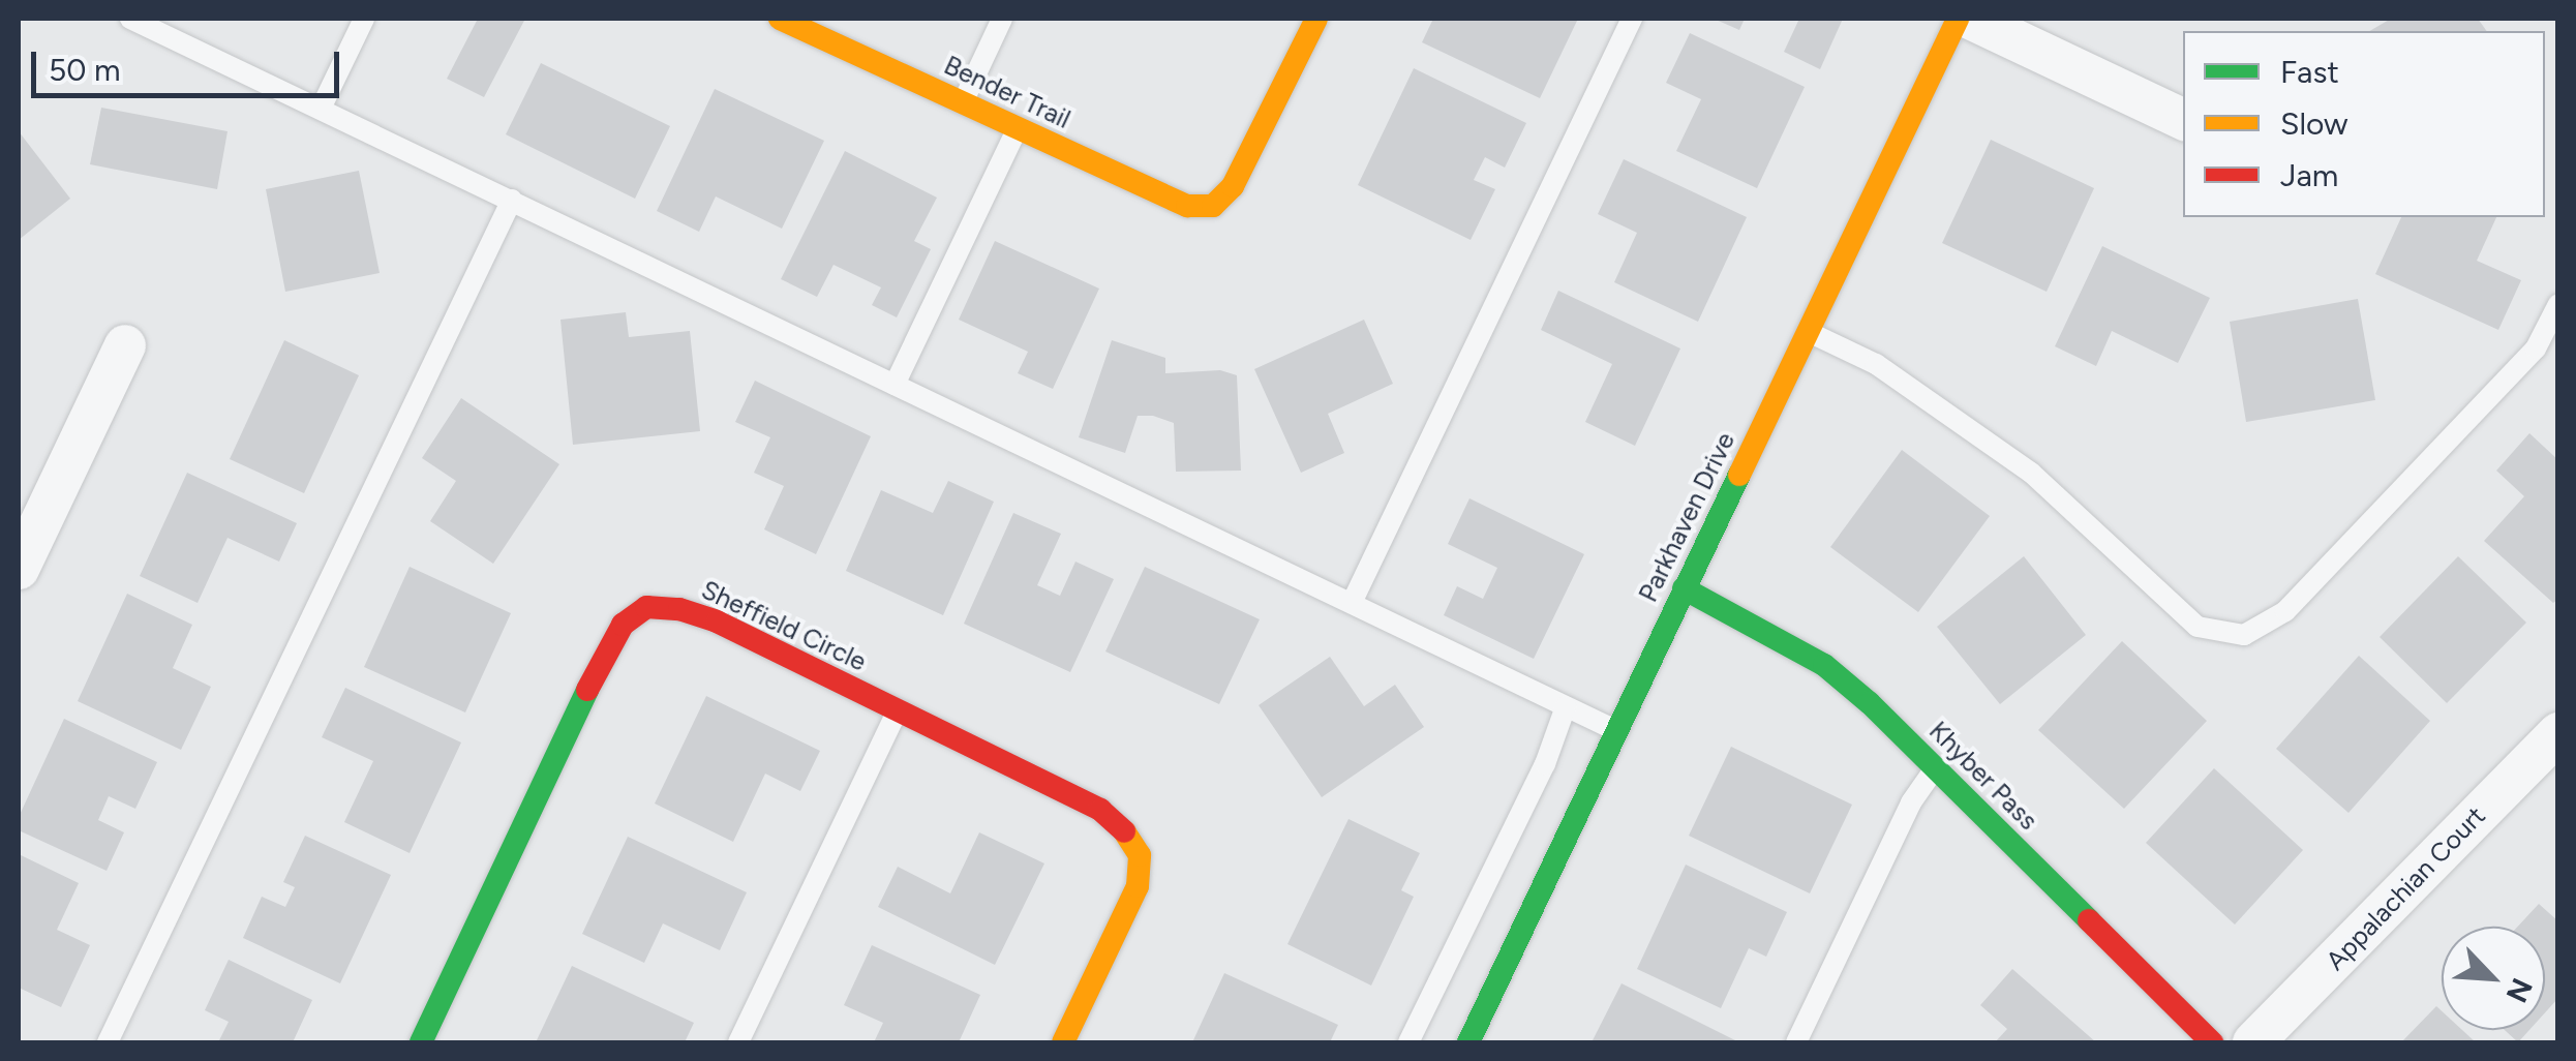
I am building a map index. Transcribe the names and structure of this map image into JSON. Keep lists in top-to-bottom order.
{
  "streets": {
    "street": [
      "Bender Trail",
      "Parkhaven Drive",
      "Sheffield Circle",
      "Khyber Pass",
      "Appalachian Court"
    ]
  },
  "crossings": [
    ["Parkhaven Drive", "Khyber Pass"]
  ],
  "legend": ["Fast", "Slow", "Jam"],
  "scale_bar": "50 m",
  "north": "bottom right"
}
